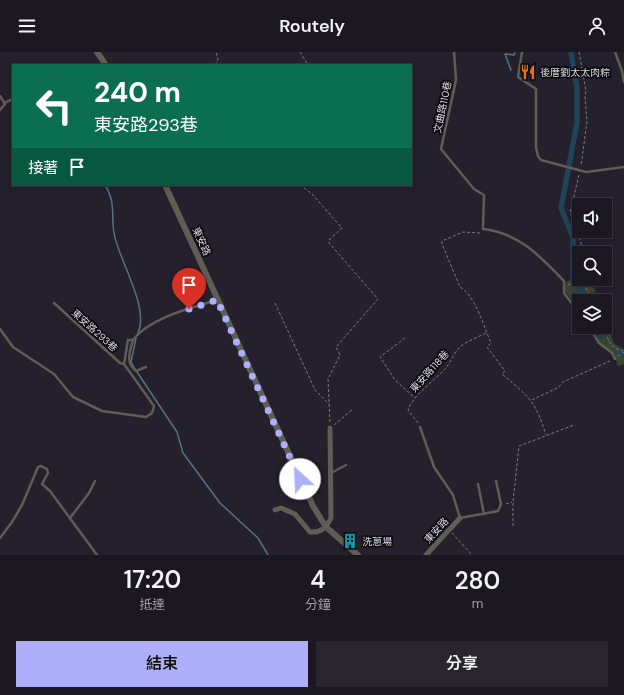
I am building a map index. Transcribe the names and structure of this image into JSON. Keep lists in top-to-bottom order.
{
  "streets": {
    "street": ["東安路"],
    "lane": ["文曲路110巷", "東安路293巷"],
    "path": ["東安路118巷"]
  },
  "crossings": [
    ["東安路", "東安路293巷"]
  ],
  "places": {
    "restaurant": ["後厝劉太太肉粽"],
    "building": ["洗蔥場"]
  },
  "page": {
    "header": "Routely",
    "turn": ["240 m", "東安路293巷"],
    "then": "接著",
    "eta": [
      "17:20",
      "抵達",
      "4",
      "分鐘",
      "280",
      "m"
    ],
    "buttons": ["結束", "分享"]
  }
}
